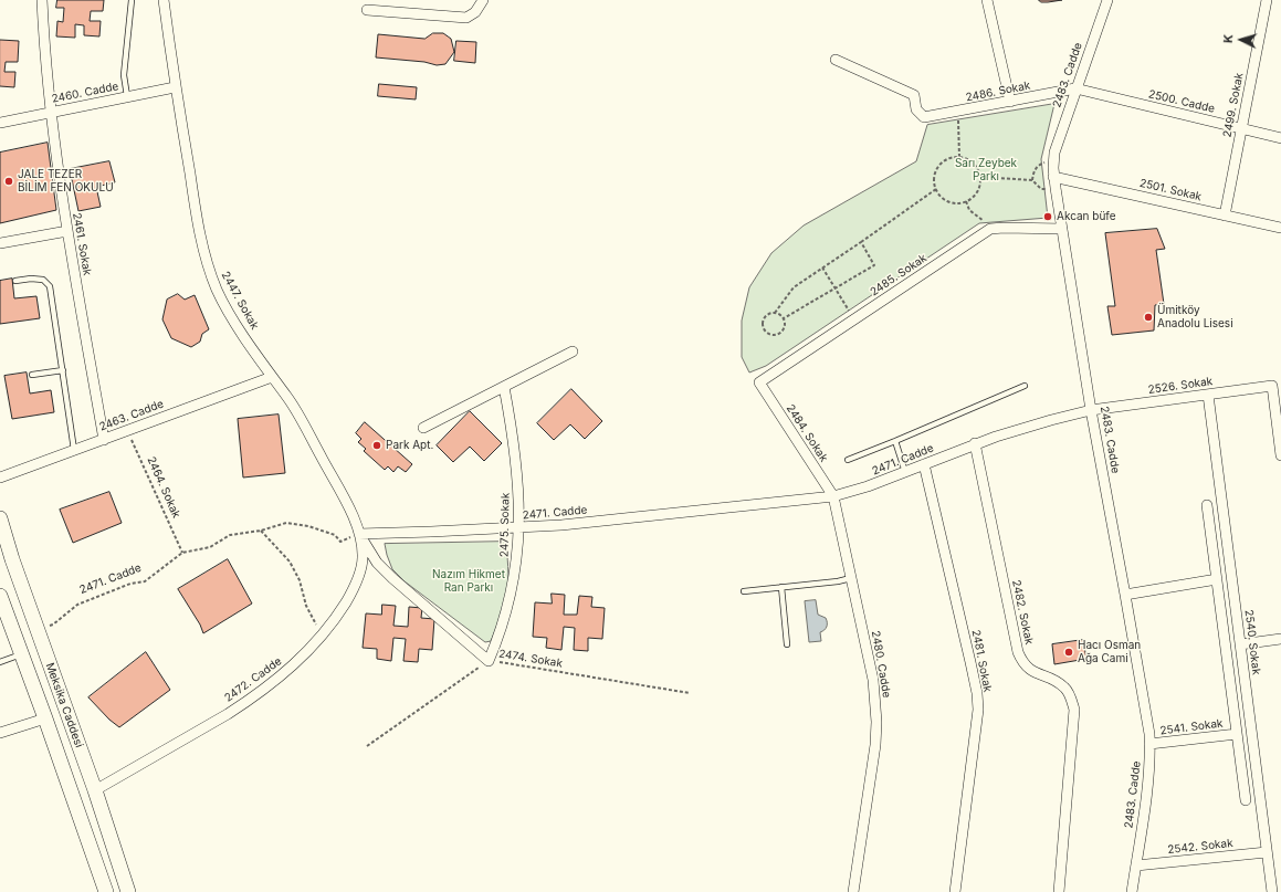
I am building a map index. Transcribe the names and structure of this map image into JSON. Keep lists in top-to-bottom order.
{
  "streets": {
    "main road": ["Meksika Caddesi"],
    "street": [
      "2483. Cadde",
      "2486. Sokak",
      "2460. Cadde",
      "2500. Cadde",
      "2499. Sokak",
      "2501. Sokak",
      "2461. Sokak",
      "2485. Sokak",
      "2447. Sokak",
      "2526. Sokak",
      "2463. Cadde",
      "2484. Sokak",
      "2471. Cadde",
      "2475. Sokak",
      "2482. Sokak",
      "2540. Sokak",
      "2481. Sokak",
      "2480. Cadde",
      "2472. Cadde",
      "2541. Sokak",
      "2542. Sokak"
    ],
    "path": ["2464. Sokak", "2474. Sokak"]
  },
  "crossings": [
    ["2483. Cadde", "2486. Sokak"],
    ["2483. Cadde", "2500. Cadde"],
    ["2483. Cadde", "2501. Sokak"],
    ["2483. Cadde", "2526. Sokak"],
    ["2483. Cadde", "2471. Cadde"],
    ["2483. Cadde", "2541. Sokak"],
    ["2483. Cadde", "2542. Sokak"],
    ["2486. Sokak", "2500. Cadde"],
    ["2460. Cadde", "2461. Sokak"],
    ["2460. Cadde", "2447. Sokak"],
    ["2500. Cadde", "2499. Sokak"],
    ["2499. Sokak", "2501. Sokak"],
    ["2461. Sokak", "2463. Cadde"],
    ["2485. Sokak", "2484. Sokak"],
    ["2447. Sokak", "2463. Cadde"],
    ["2447. Sokak", "2471. Cadde"],
    ["2447. Sokak", "2472. Cadde"],
    ["2526. Sokak", "2471. Cadde"],
    ["2526. Sokak", "2540. Sokak"],
    ["2463. Cadde", "2464. Sokak"],
    ["2484. Sokak", "2471. Cadde"],
    ["2484. Sokak", "2480. Cadde"],
    ["2471. Cadde", "2464. Sokak"],
    ["2471. Cadde", "2475. Sokak"],
    ["2471. Cadde", "2482. Sokak"],
    ["2471. Cadde", "2481. Sokak"],
    ["2471. Cadde", "2480. Cadde"],
    ["2471. Cadde", "2472. Cadde"],
    ["2471. Cadde", "Meksika Caddesi"],
    ["2475. Sokak", "2474. Sokak"],
    ["2540. Sokak", "2542. Sokak"],
    ["2472. Cadde", "Meksika Caddesi"]
  ],
  "parks": ["Sarı Zeybek Parkı", "Nazım Hikmet Ran Parkı"],
  "places": [
    "JALE TEZER BİLİM FEN OKULU",
    "Akcan büfe",
    "Ümitköy Anadolu Lisesi",
    "Park Apt.",
    "Hacı Osman Ağa Cami"
  ],
  "north": "left"
}
